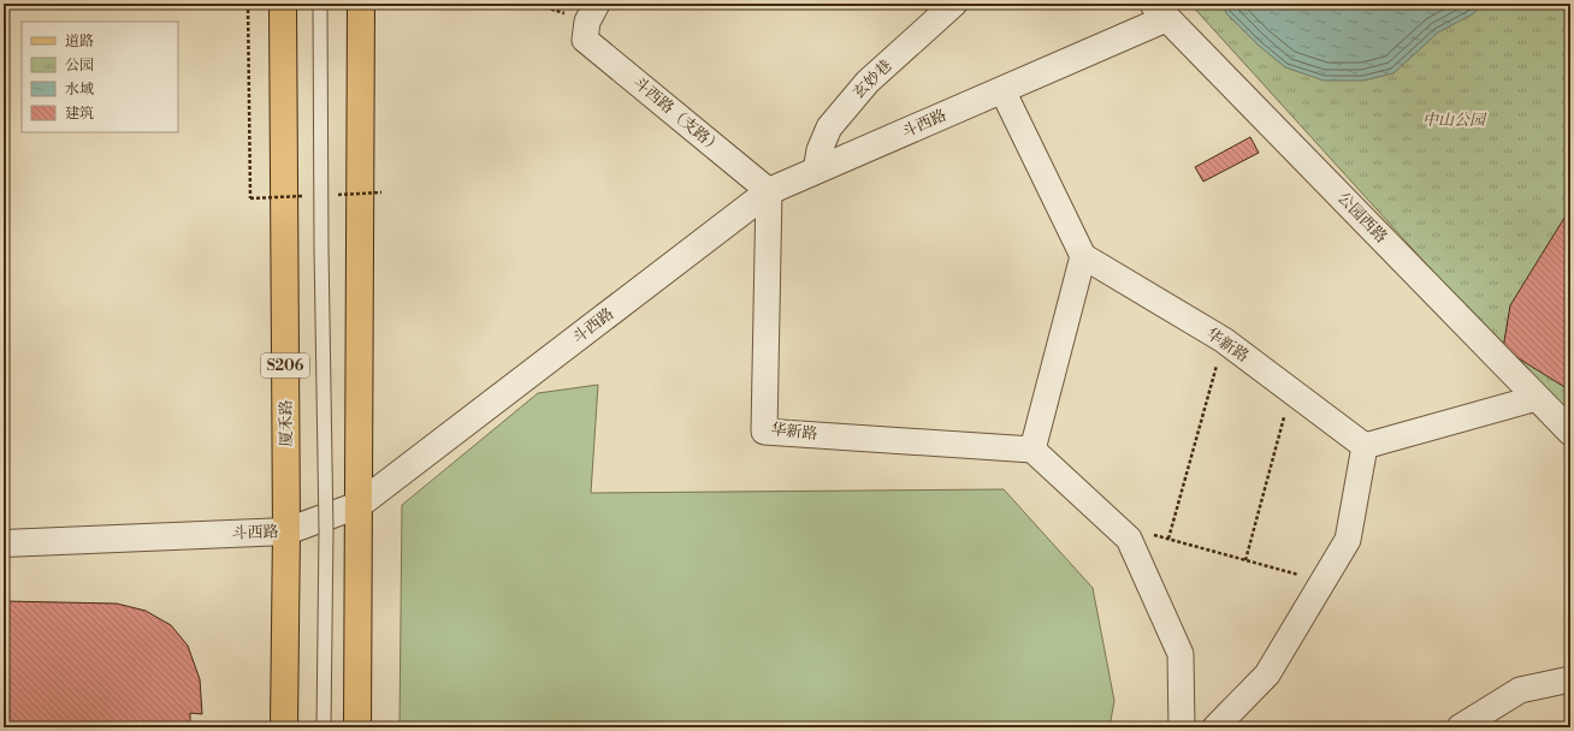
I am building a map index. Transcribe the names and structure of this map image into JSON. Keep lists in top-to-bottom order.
{
  "streets": {
    "main road": ["S206", "厦禾路"],
    "street": [
      "玄妙巷",
      "斗西路（支路）",
      "斗西路",
      "公园西路",
      "华新路"
    ]
  },
  "crossings": [
    ["玄妙巷", "斗西路"],
    ["斗西路（支路）", "斗西路"],
    ["斗西路（支路）", "华新路"],
    ["斗西路", "公园西路"],
    ["斗西路", "华新路"],
    ["斗西路", "厦禾路"]
  ],
  "parks": ["中山公园"],
  "legend": [
    "道路",
    "公园",
    "水域",
    "建筑"
  ]
}
